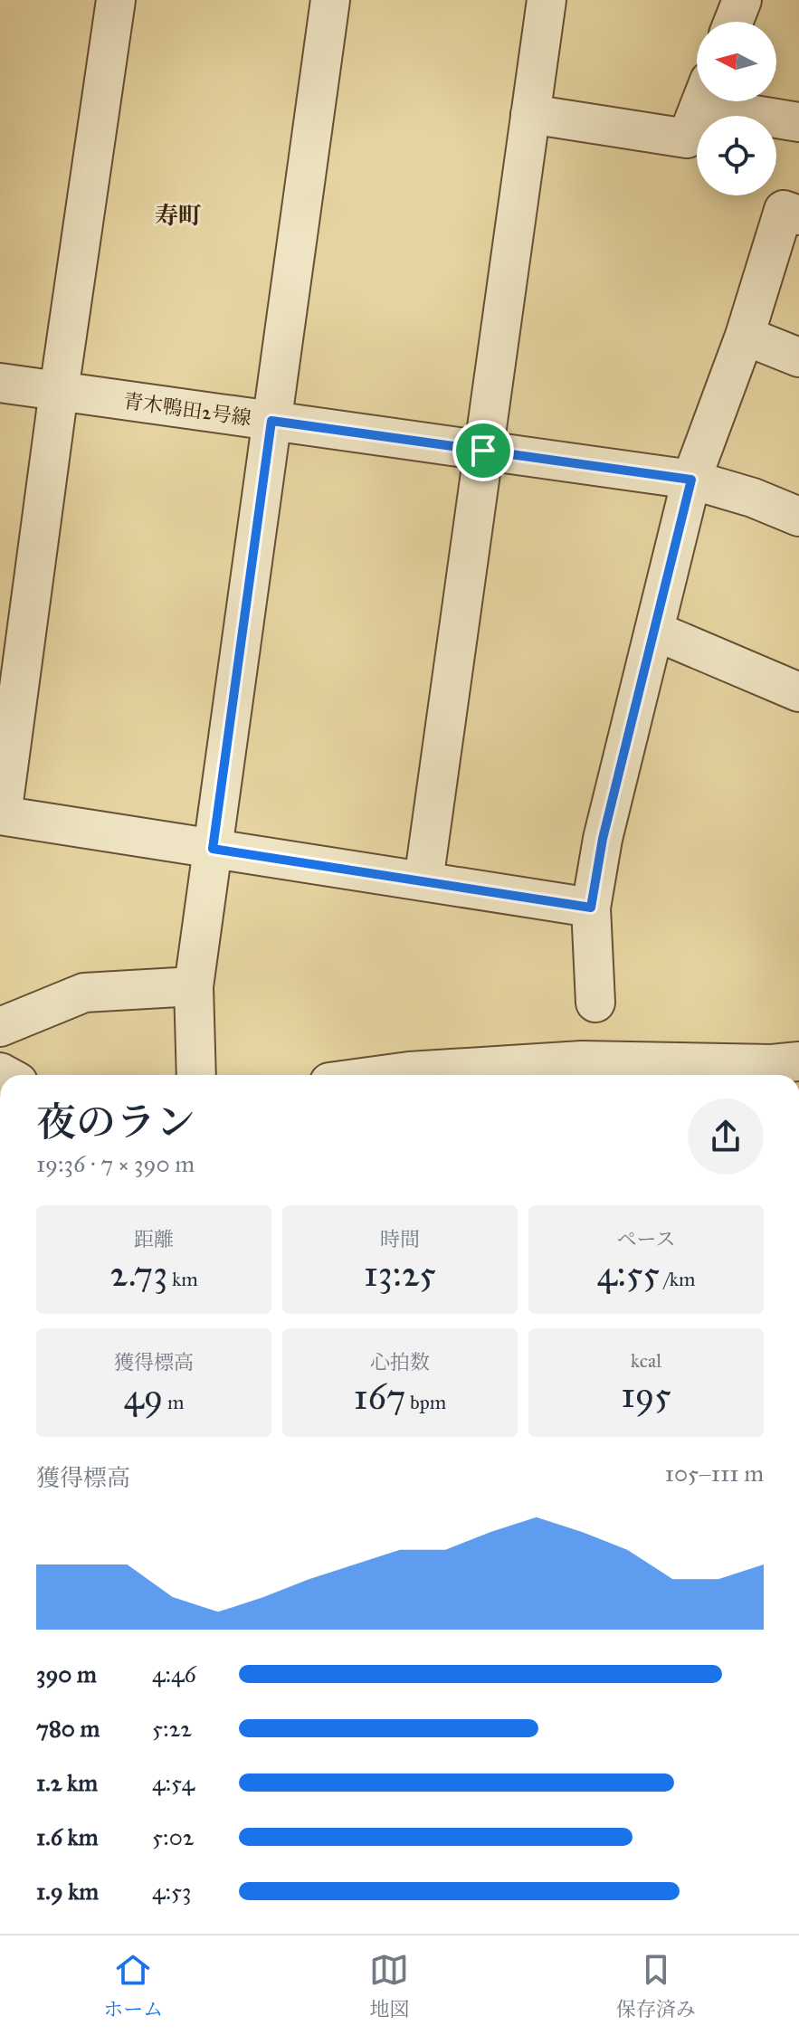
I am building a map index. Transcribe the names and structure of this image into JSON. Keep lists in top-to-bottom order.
{
  "streets": {
    "street": ["青木鴨田2号線"]
  },
  "districts": ["寿町"],
  "north": "left",
  "page": {
    "heading": ["夜のラン", "19:36 · 7 × 390 m"],
    "stats": [
      ["距離", "2.73 km"],
      ["時間", "13:25"],
      ["ペース", "4:55 /km"],
      ["獲得標高", "49 m"],
      ["心拍数", "167 bpm"],
      ["kcal", "195"]
    ],
    "chart": ["獲得標高", "105–111 m"],
    "list": [
      {
        "name": "390 m",
        "note": "4:46"
      },
      {
        "name": "780 m",
        "note": "5:22"
      },
      {
        "name": "1.2 km",
        "note": "4:54"
      },
      {
        "name": "1.6 km",
        "note": "5:02"
      },
      {
        "name": "1.9 km",
        "note": "4:53"
      }
    ],
    "tabs": ["ホーム", "地図", "保存済み"]
  }
}
